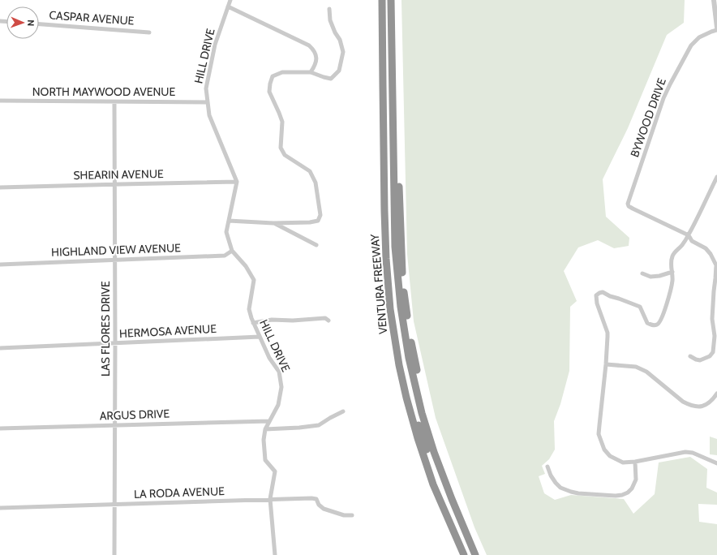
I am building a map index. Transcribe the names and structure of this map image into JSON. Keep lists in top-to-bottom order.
{
  "streets": {
    "highway": ["VENTURA FREEWAY"],
    "street": [
      "CASPAR AVENUE",
      "HILL DRIVE",
      "NORTH MAYWOOD AVENUE",
      "BYWOOD DRIVE",
      "SHEARIN AVENUE",
      "HIGHLAND VIEW AVENUE",
      "LAS FLORES DRIVE",
      "HERMOSA AVENUE",
      "ARGUS DRIVE",
      "LA RODA AVENUE"
    ]
  },
  "crossings": [
    ["HILL DRIVE", "NORTH MAYWOOD AVENUE"],
    ["HILL DRIVE", "SHEARIN AVENUE"],
    ["HILL DRIVE", "HIGHLAND VIEW AVENUE"],
    ["HILL DRIVE", "HERMOSA AVENUE"],
    ["HILL DRIVE", "ARGUS DRIVE"],
    ["HILL DRIVE", "LA RODA AVENUE"],
    ["NORTH MAYWOOD AVENUE", "LAS FLORES DRIVE"],
    ["SHEARIN AVENUE", "LAS FLORES DRIVE"],
    ["HIGHLAND VIEW AVENUE", "LAS FLORES DRIVE"],
    ["LAS FLORES DRIVE", "HERMOSA AVENUE"],
    ["LAS FLORES DRIVE", "ARGUS DRIVE"],
    ["LAS FLORES DRIVE", "LA RODA AVENUE"]
  ],
  "north": "right"
}
